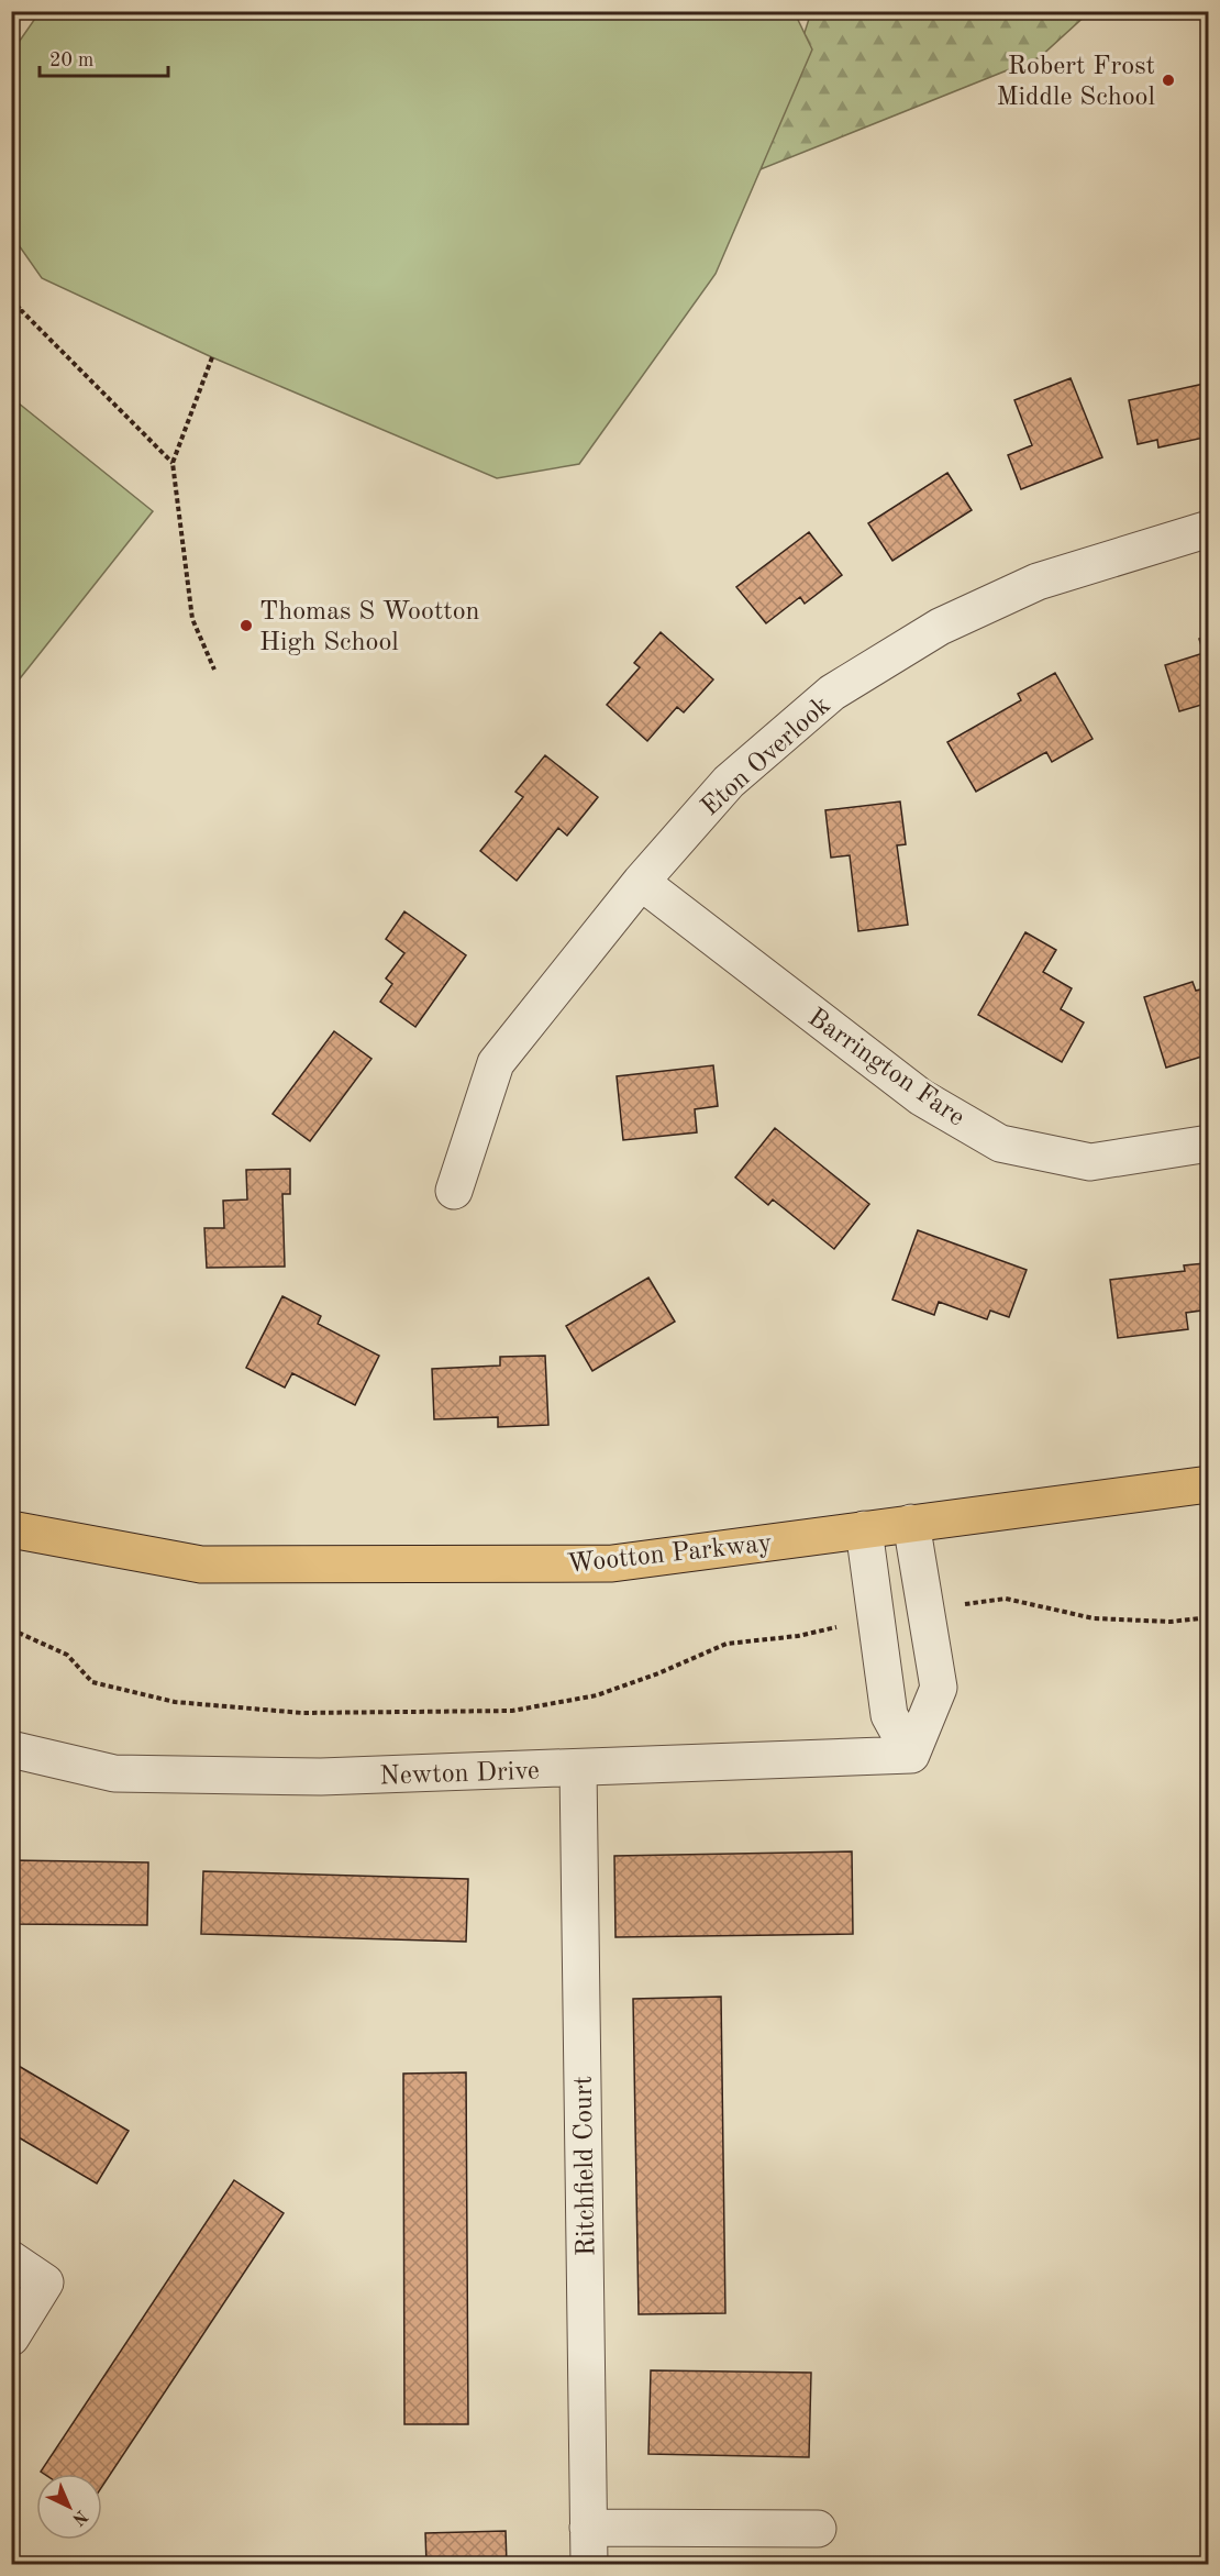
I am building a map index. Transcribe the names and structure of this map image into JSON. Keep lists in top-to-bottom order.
{
  "streets": {
    "main road": ["Wootton Parkway"],
    "street": [
      "Eton Overlook",
      "Barrington Fare",
      "Newton Drive",
      "Ritchfield Court"
    ]
  },
  "crossings": [
    ["Eton Overlook", "Barrington Fare"],
    ["Newton Drive", "Ritchfield Court"]
  ],
  "places": ["Robert Frost Middle School", "Thomas S Wootton High School"],
  "scale_bar": "20 m",
  "north": "bottom right"
}
